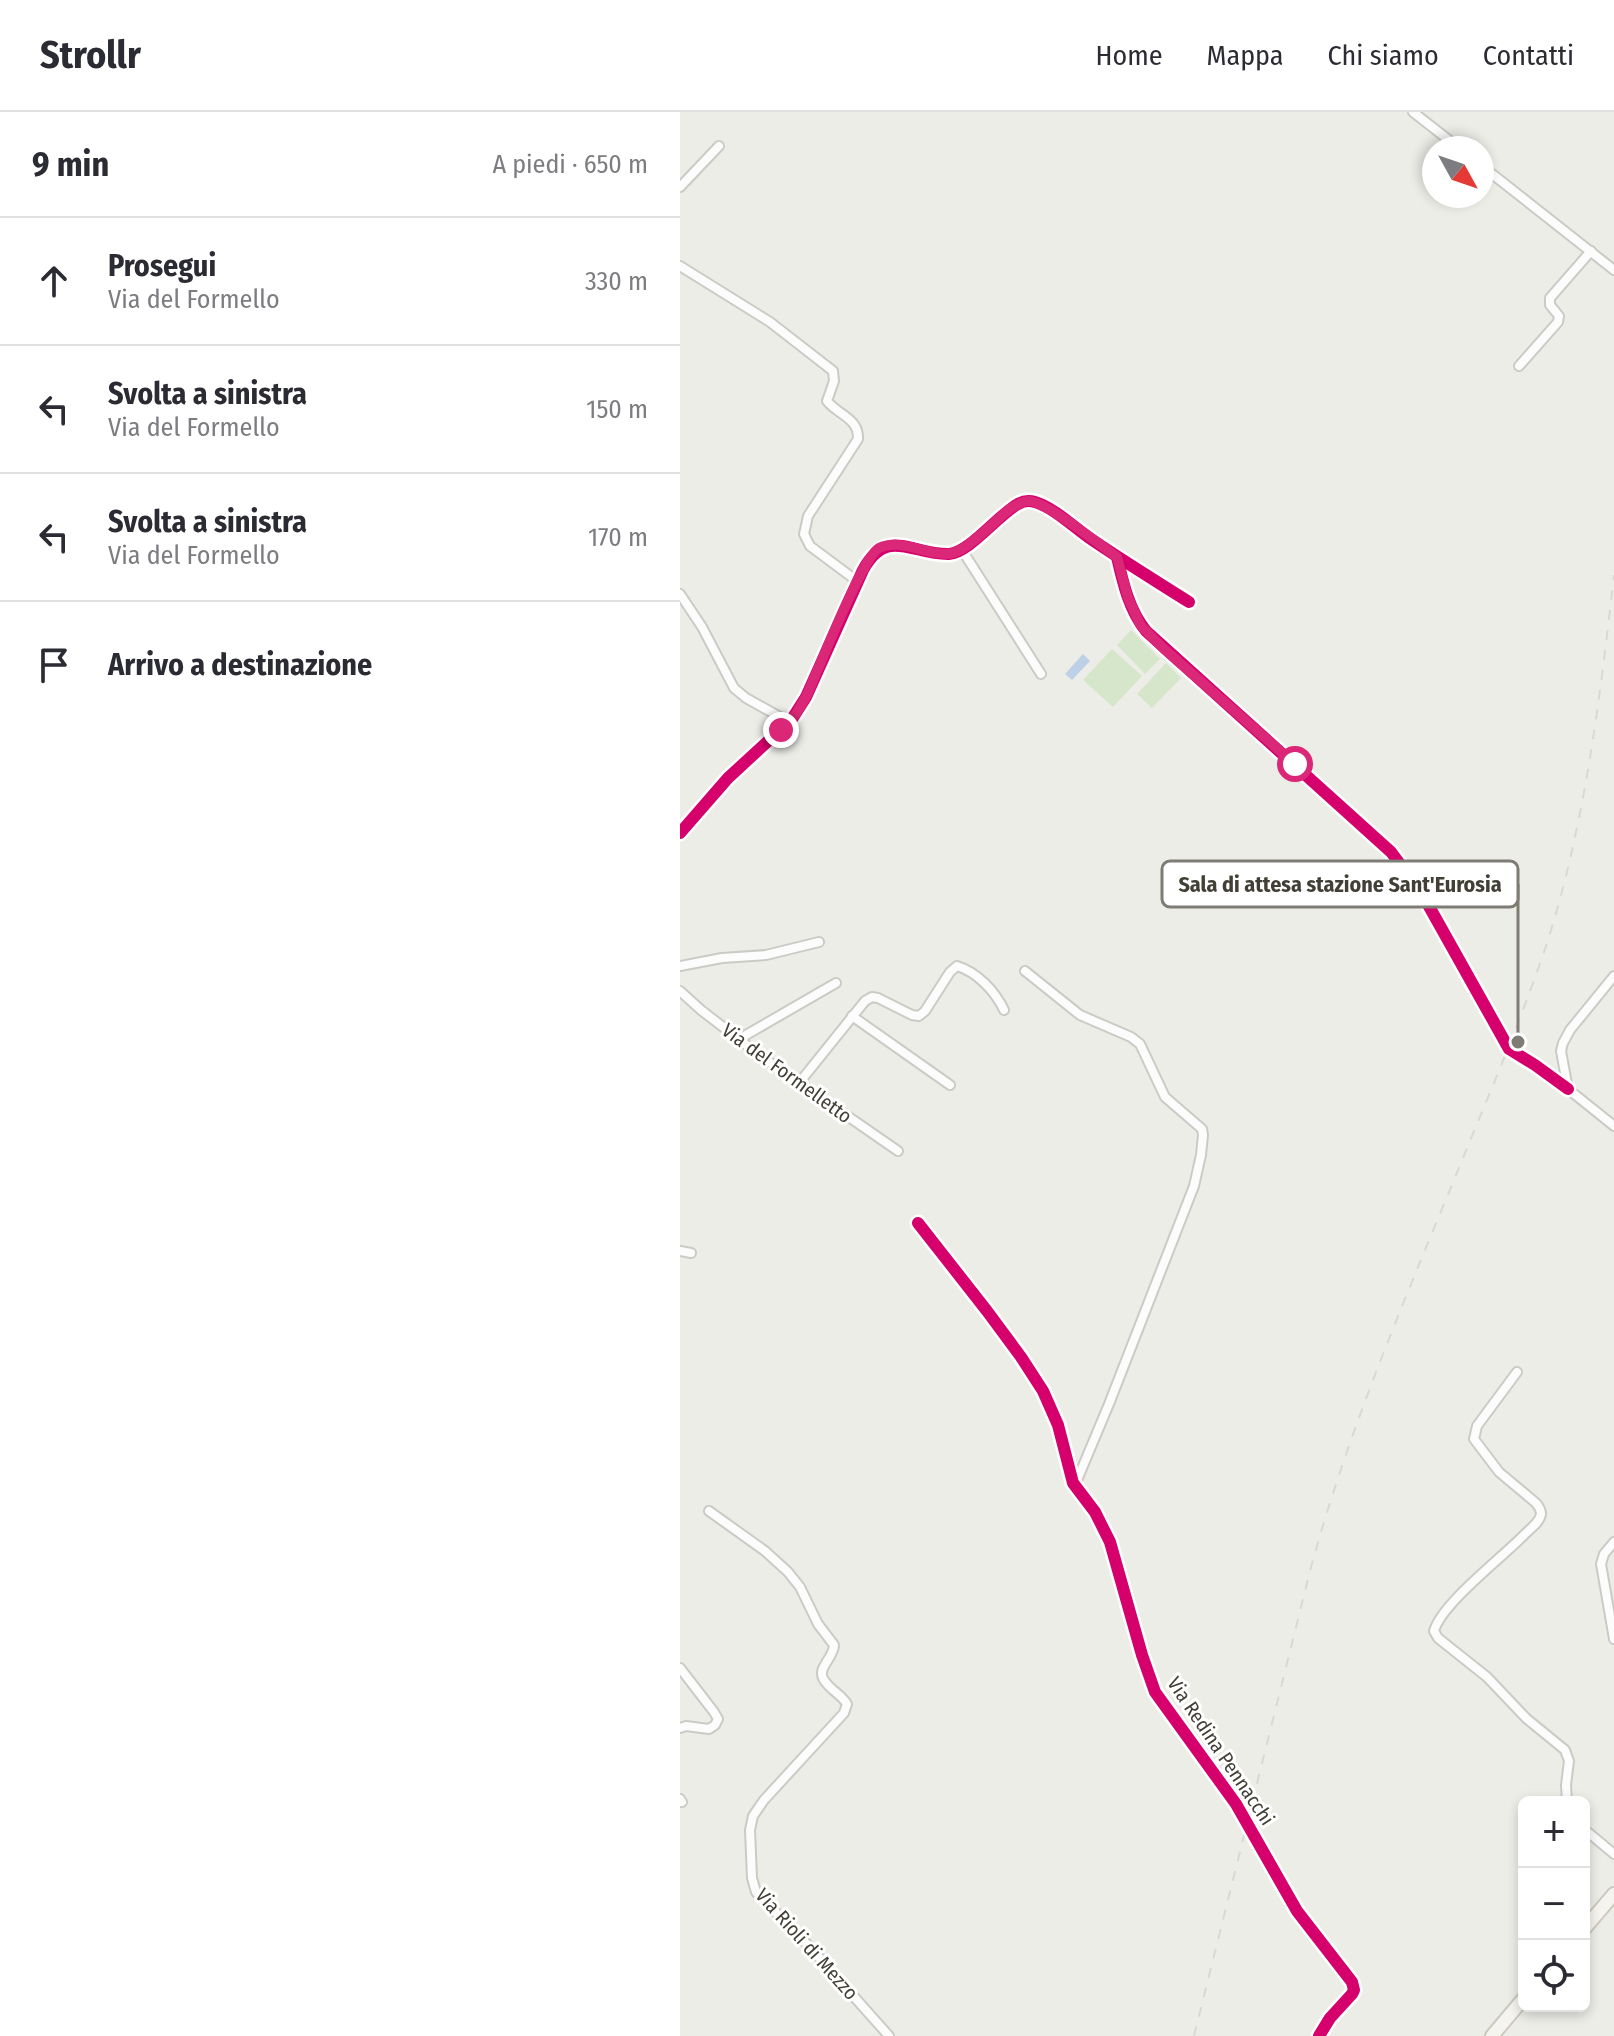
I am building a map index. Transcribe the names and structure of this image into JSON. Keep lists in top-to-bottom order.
{
  "streets": {
    "street": ["Via del Formelletto", "Via Redina Pennacchi", "Via Rioli di Mezzo"]
  },
  "places": ["Sala di attesa stazione Sant'Eurosia"],
  "north": "bottom right",
  "page": {
    "header": "Strollr",
    "nav": [
      "Home",
      "Mappa",
      "Chi siamo",
      "Contatti"
    ],
    "heading": ["9 min", "A piedi · 650 m"],
    "list": [
      ["Prosegui", "Via del Formello", "330 m"],
      ["Svolta a sinistra", "Via del Formello", "150 m"],
      ["Svolta a sinistra", "Via del Formello", "170 m"],
      "Arrivo a destinazione"
    ],
    "map_buttons": ["+", "−"]
  }
}
